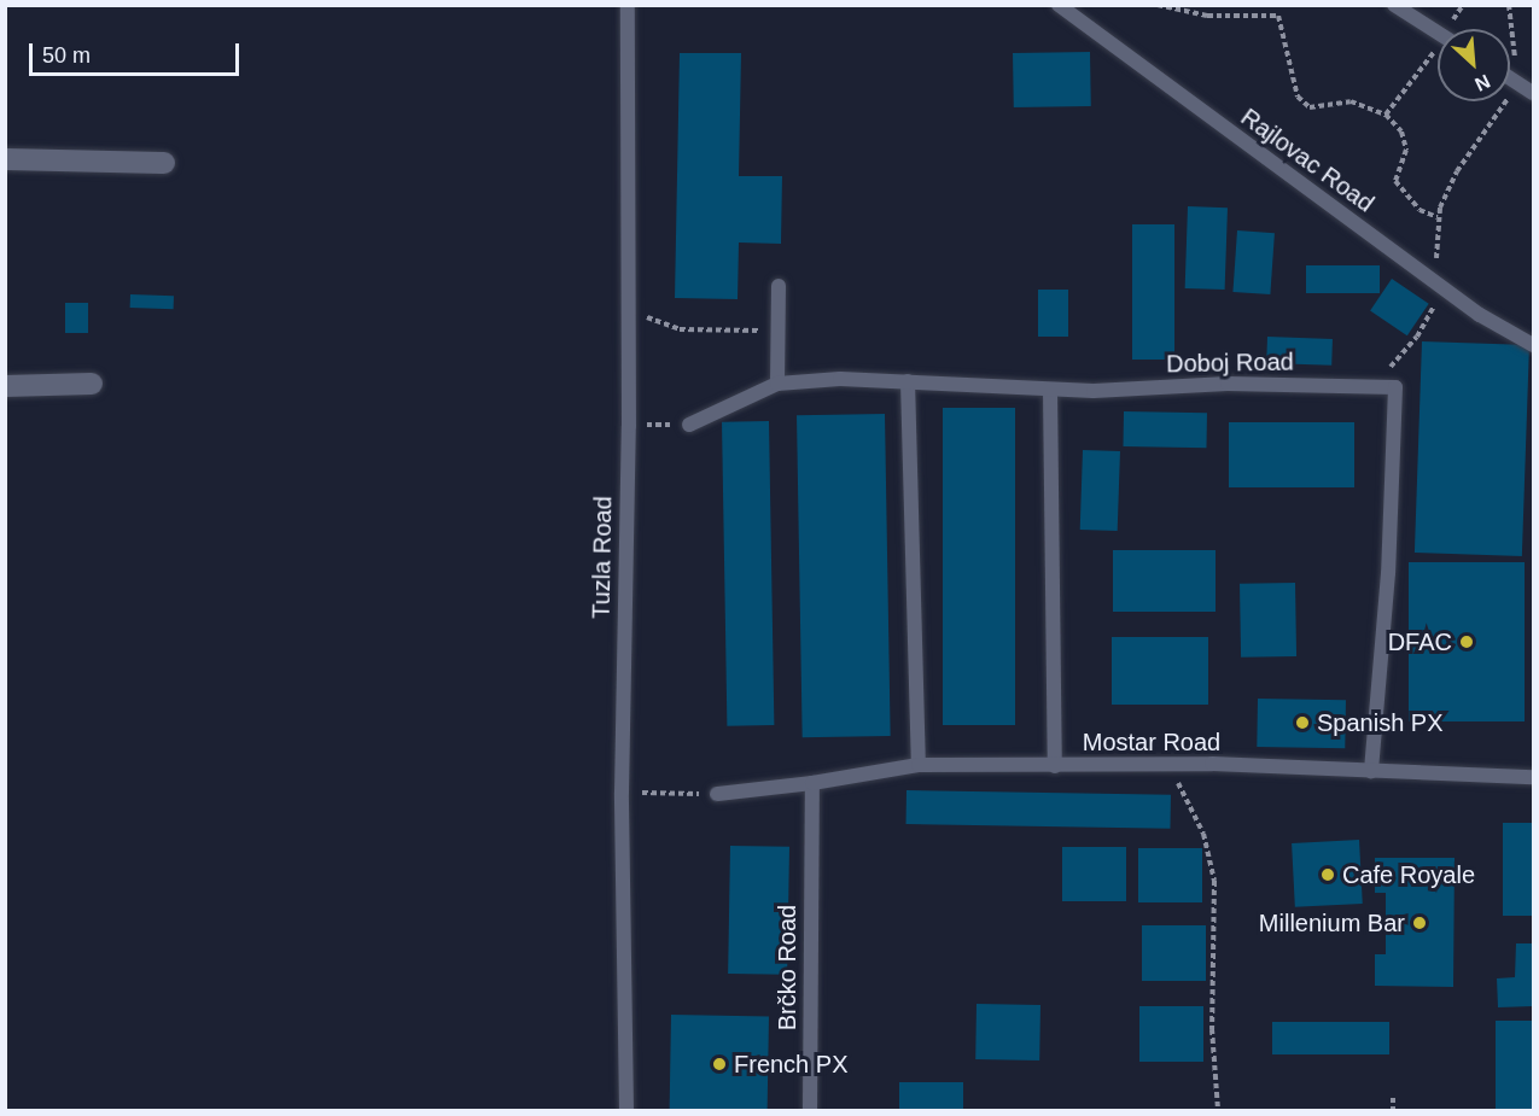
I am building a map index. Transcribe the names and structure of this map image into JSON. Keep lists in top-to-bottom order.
{
  "streets": {
    "lane": [
      "Rajlovac Road",
      "Doboj Road",
      "Tuzla Road",
      "Mostar Road",
      "Brčko Road"
    ]
  },
  "crossings": [
    ["Mostar Road", "Brčko Road"]
  ],
  "places": [
    "DFAC",
    "Spanish PX",
    "Cafe Royale",
    "Millenium Bar",
    "French PX"
  ],
  "scale_bar": "50 m",
  "north": "bottom right"
}
